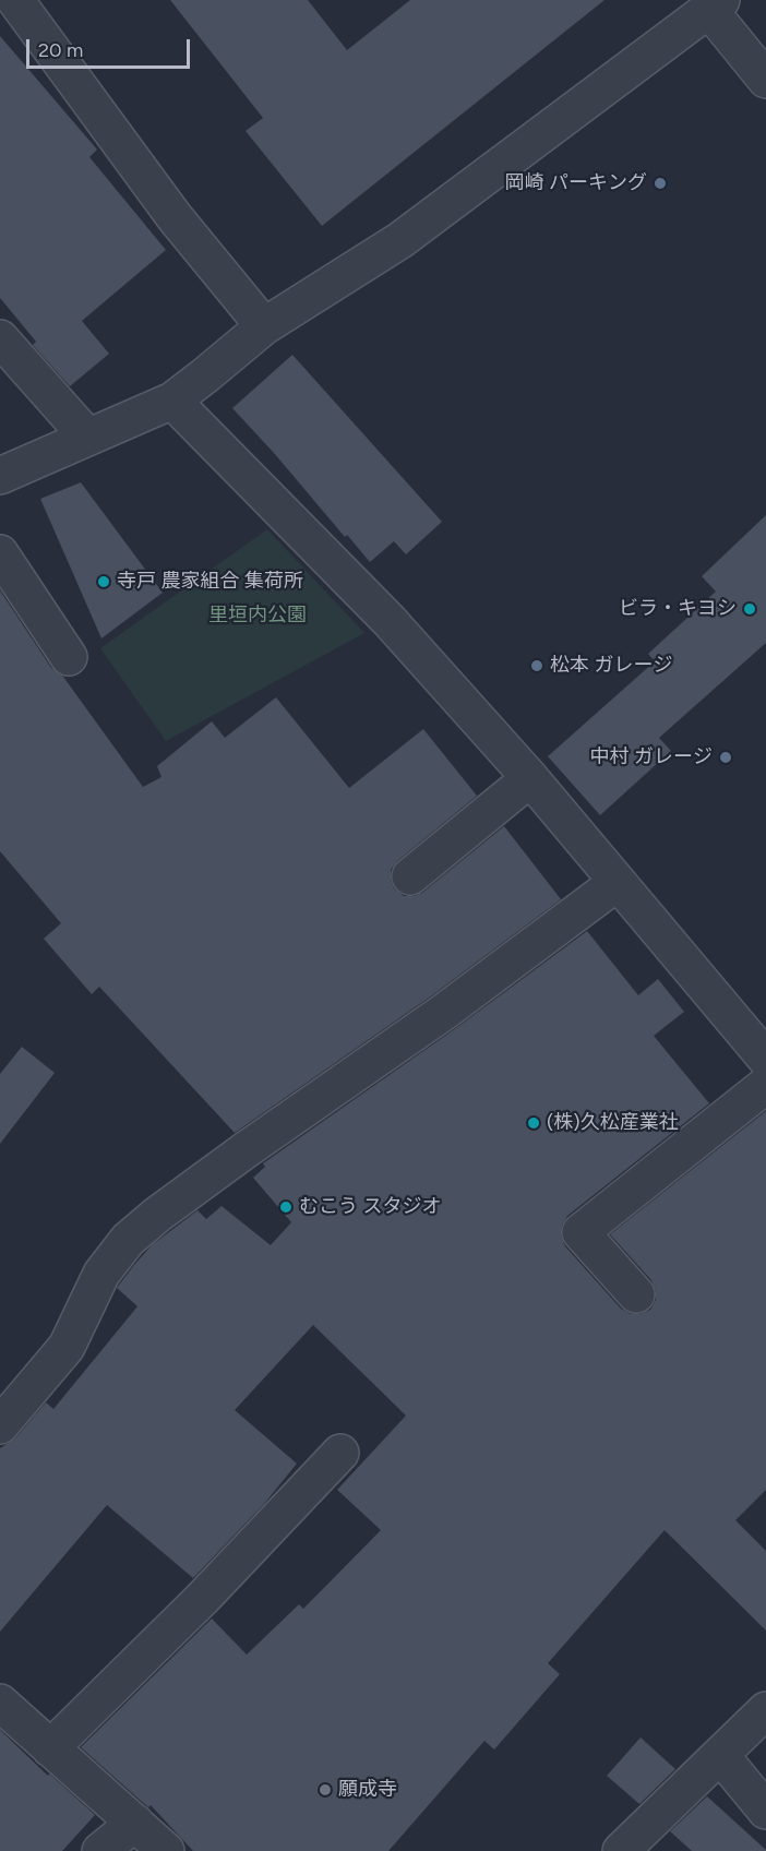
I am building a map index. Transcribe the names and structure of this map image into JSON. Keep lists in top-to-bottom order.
{
  "parks": ["里垣内公園"],
  "places": [
    "岡崎 パーキング",
    "寺戸 農家組合 集荷所",
    "ビラ・キヨシ",
    "松本 ガレージ",
    "中村 ガレージ",
    "(株)久松産業社",
    "むこう スタジオ",
    "願成寺"
  ],
  "scale_bar": "20 m"
}
